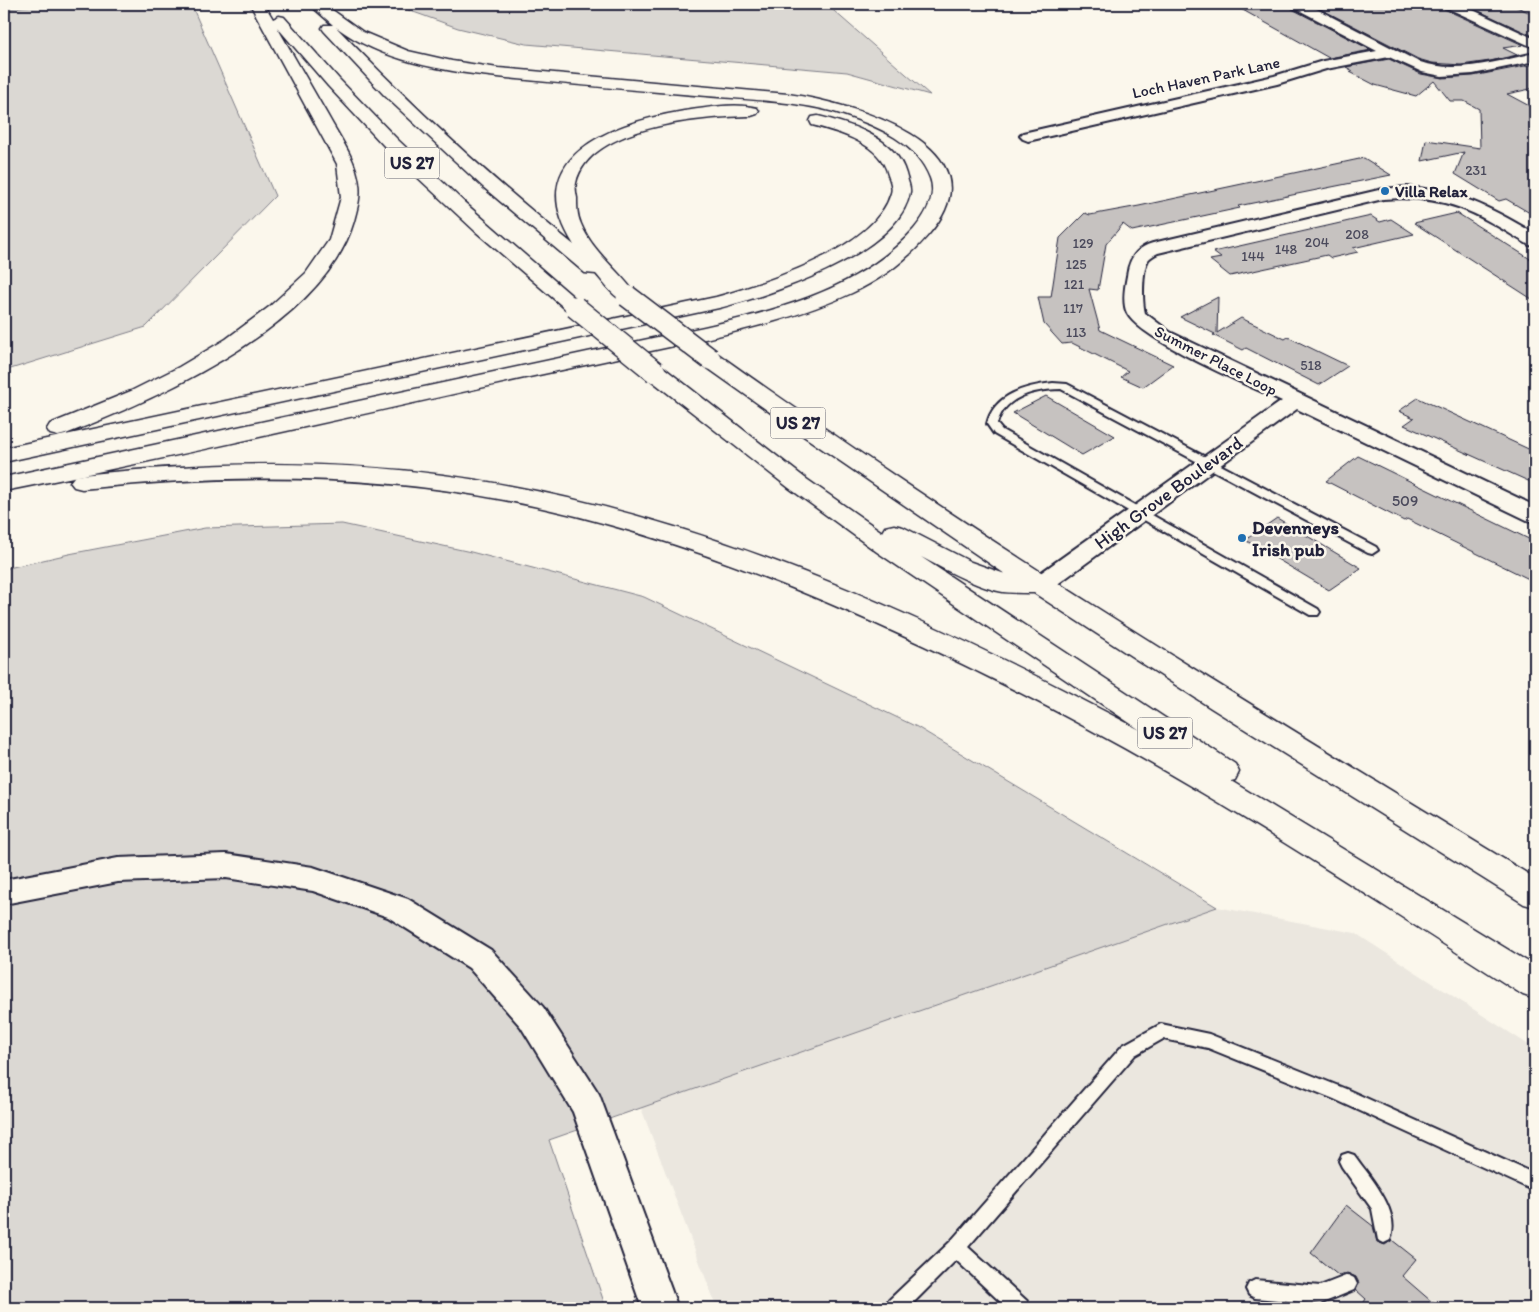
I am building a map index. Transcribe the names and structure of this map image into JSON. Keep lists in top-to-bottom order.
{
  "streets": {
    "highway": ["US 27"],
    "street": ["Loch Haven Park Lane", "Summer Place Loop", "High Grove Boulevard"]
  },
  "crossings": [
    ["US 27", "High Grove Boulevard"],
    ["Summer Place Loop", "High Grove Boulevard"]
  ],
  "places": ["Villa Relax", "Devenneys Irish pub"],
  "house_numbers": [
    "231",
    "208",
    "204",
    "129",
    "148",
    "144",
    "125",
    "121",
    "117",
    "113",
    "518",
    "509"
  ]
}
